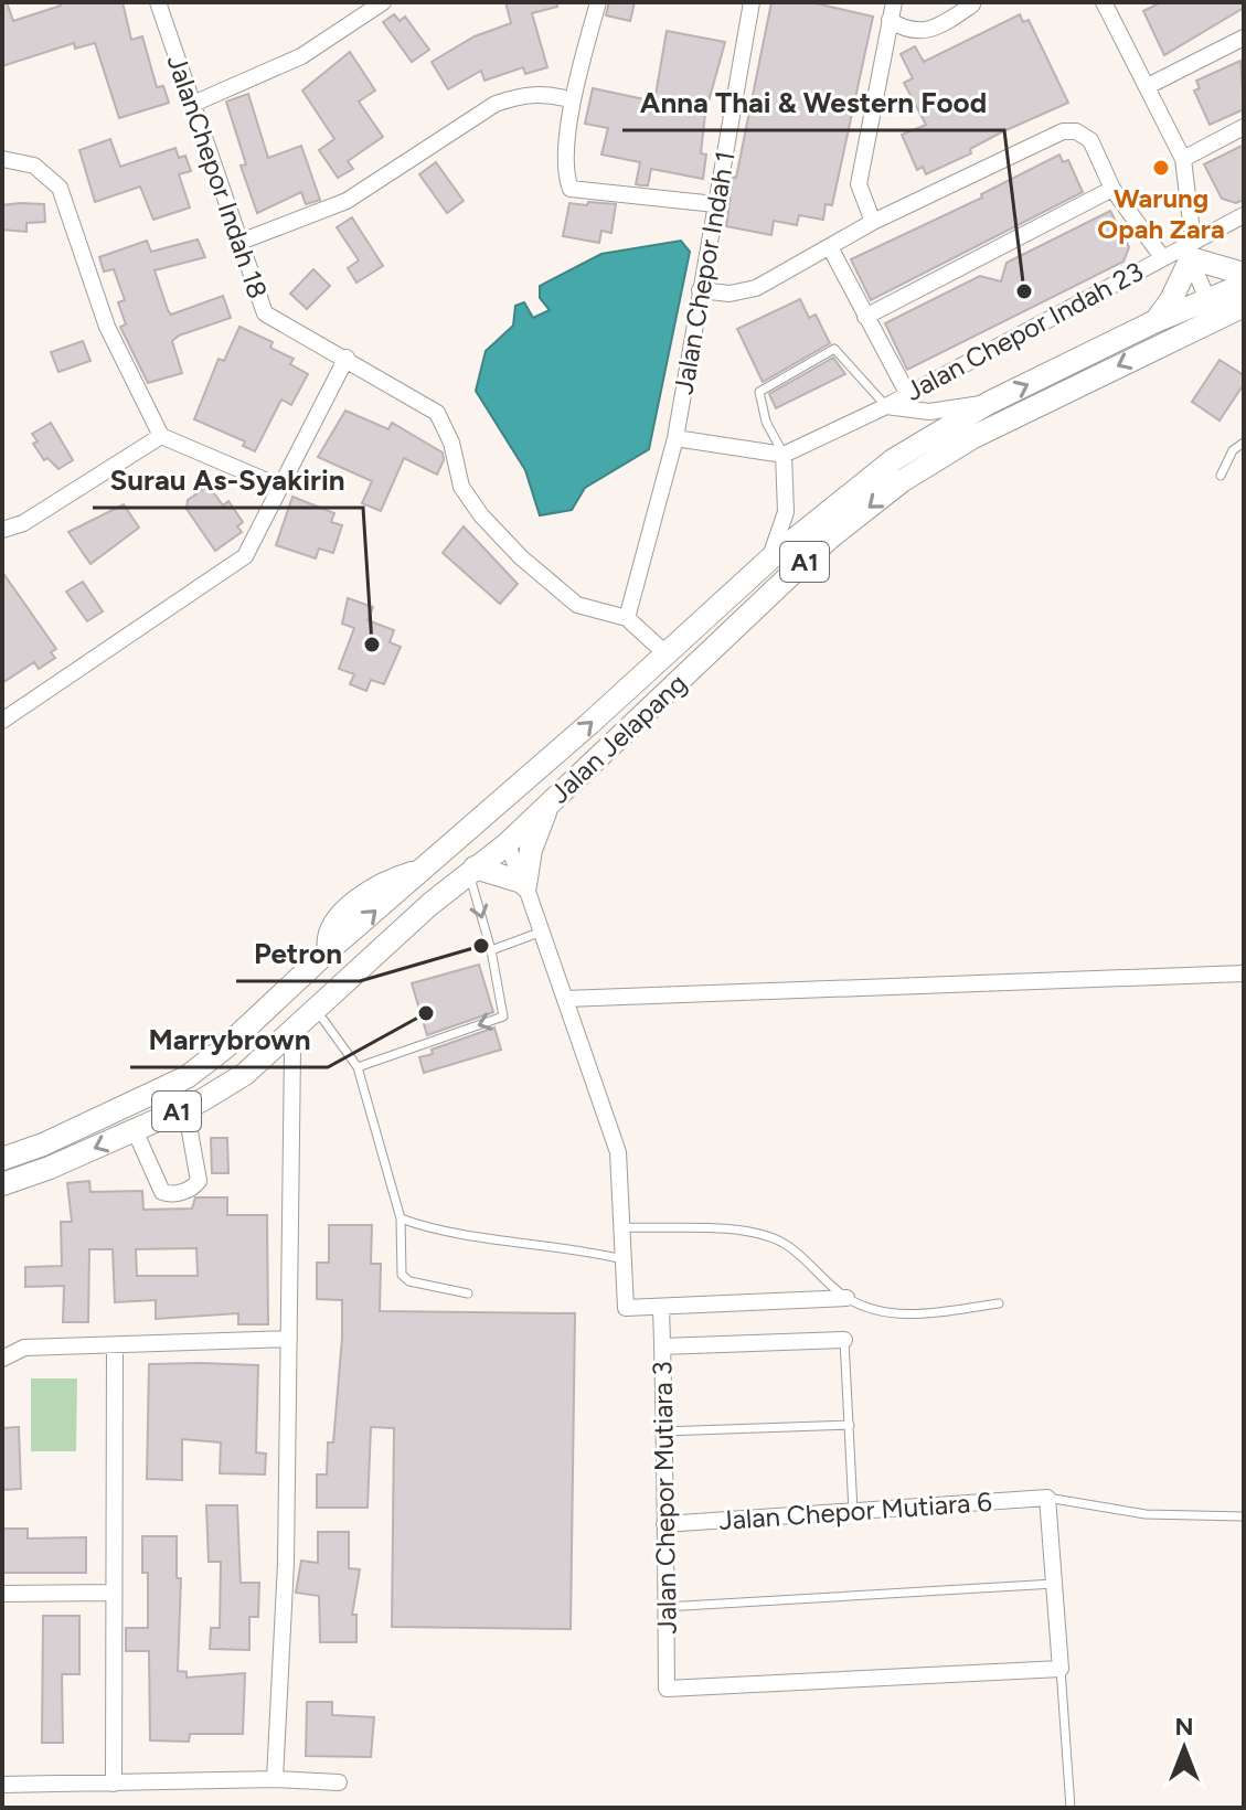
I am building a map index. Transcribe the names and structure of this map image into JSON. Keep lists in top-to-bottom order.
{
  "streets": {
    "main road": ["A1", "Jalan Jelapang"],
    "street": [
      "JalanChepor Indah 18",
      "Jalan Chepor Indah 1",
      "Jalan Chepor Indah 23",
      "Jalan Chepor Mutiara 3",
      "Jalan Chepor Mutiara 6"
    ]
  },
  "crossings": [
    ["JalanChepor Indah 18", "Jalan Chepor Indah 1"],
    ["A1", "Jalan Jelapang"],
    ["Jalan Chepor Mutiara 3", "Jalan Chepor Mutiara 6"]
  ],
  "places": [
    "Warung Opah Zara",
    "Anna Thai & Western Food",
    "Surau As-Syakirin",
    "Petron",
    "Marrybrown"
  ],
  "north": "top"
}
